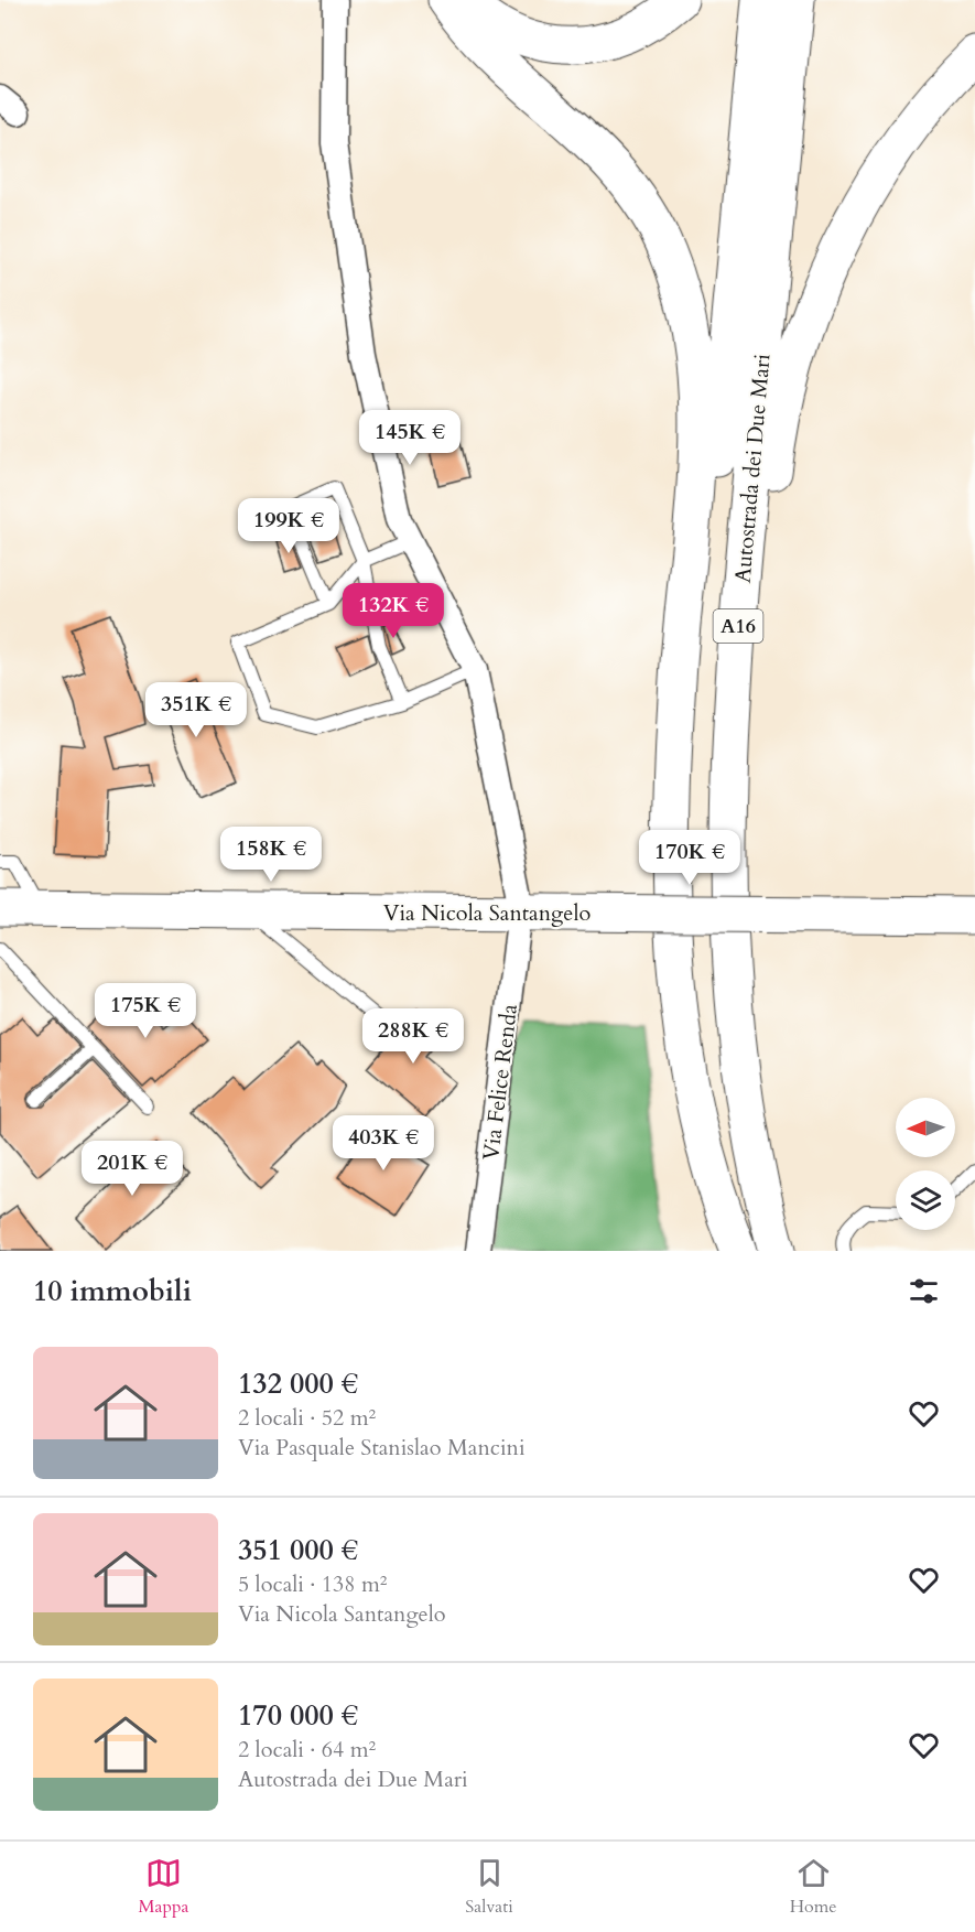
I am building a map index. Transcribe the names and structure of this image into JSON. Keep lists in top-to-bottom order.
{
  "streets": {
    "main road": ["Autostrada dei Due Mari", "A16", "Via Nicola Santangelo"],
    "street": ["Via Felice Renda"]
  },
  "crossings": [
    ["Via Nicola Santangelo", "Via Felice Renda"]
  ],
  "north": "left",
  "page": {
    "price": [
      "145K €",
      "199K €",
      "132K €",
      "351K €",
      "158K €",
      "170K €",
      "175K €",
      "288K €",
      "403K €",
      "201K €"
    ],
    "heading": "10 immobili",
    "list": [
      {
        "name": "132 000 €",
        "note": "2 locali · 52 m² · Via Pasquale Stanislao Mancini"
      },
      {
        "name": "351 000 €",
        "note": "5 locali · 138 m² · Via Nicola Santangelo"
      },
      {
        "name": "170 000 €",
        "note": "2 locali · 64 m² · Autostrada dei Due Mari"
      }
    ],
    "tabs": ["Mappa", "Salvati", "Home"]
  }
}
